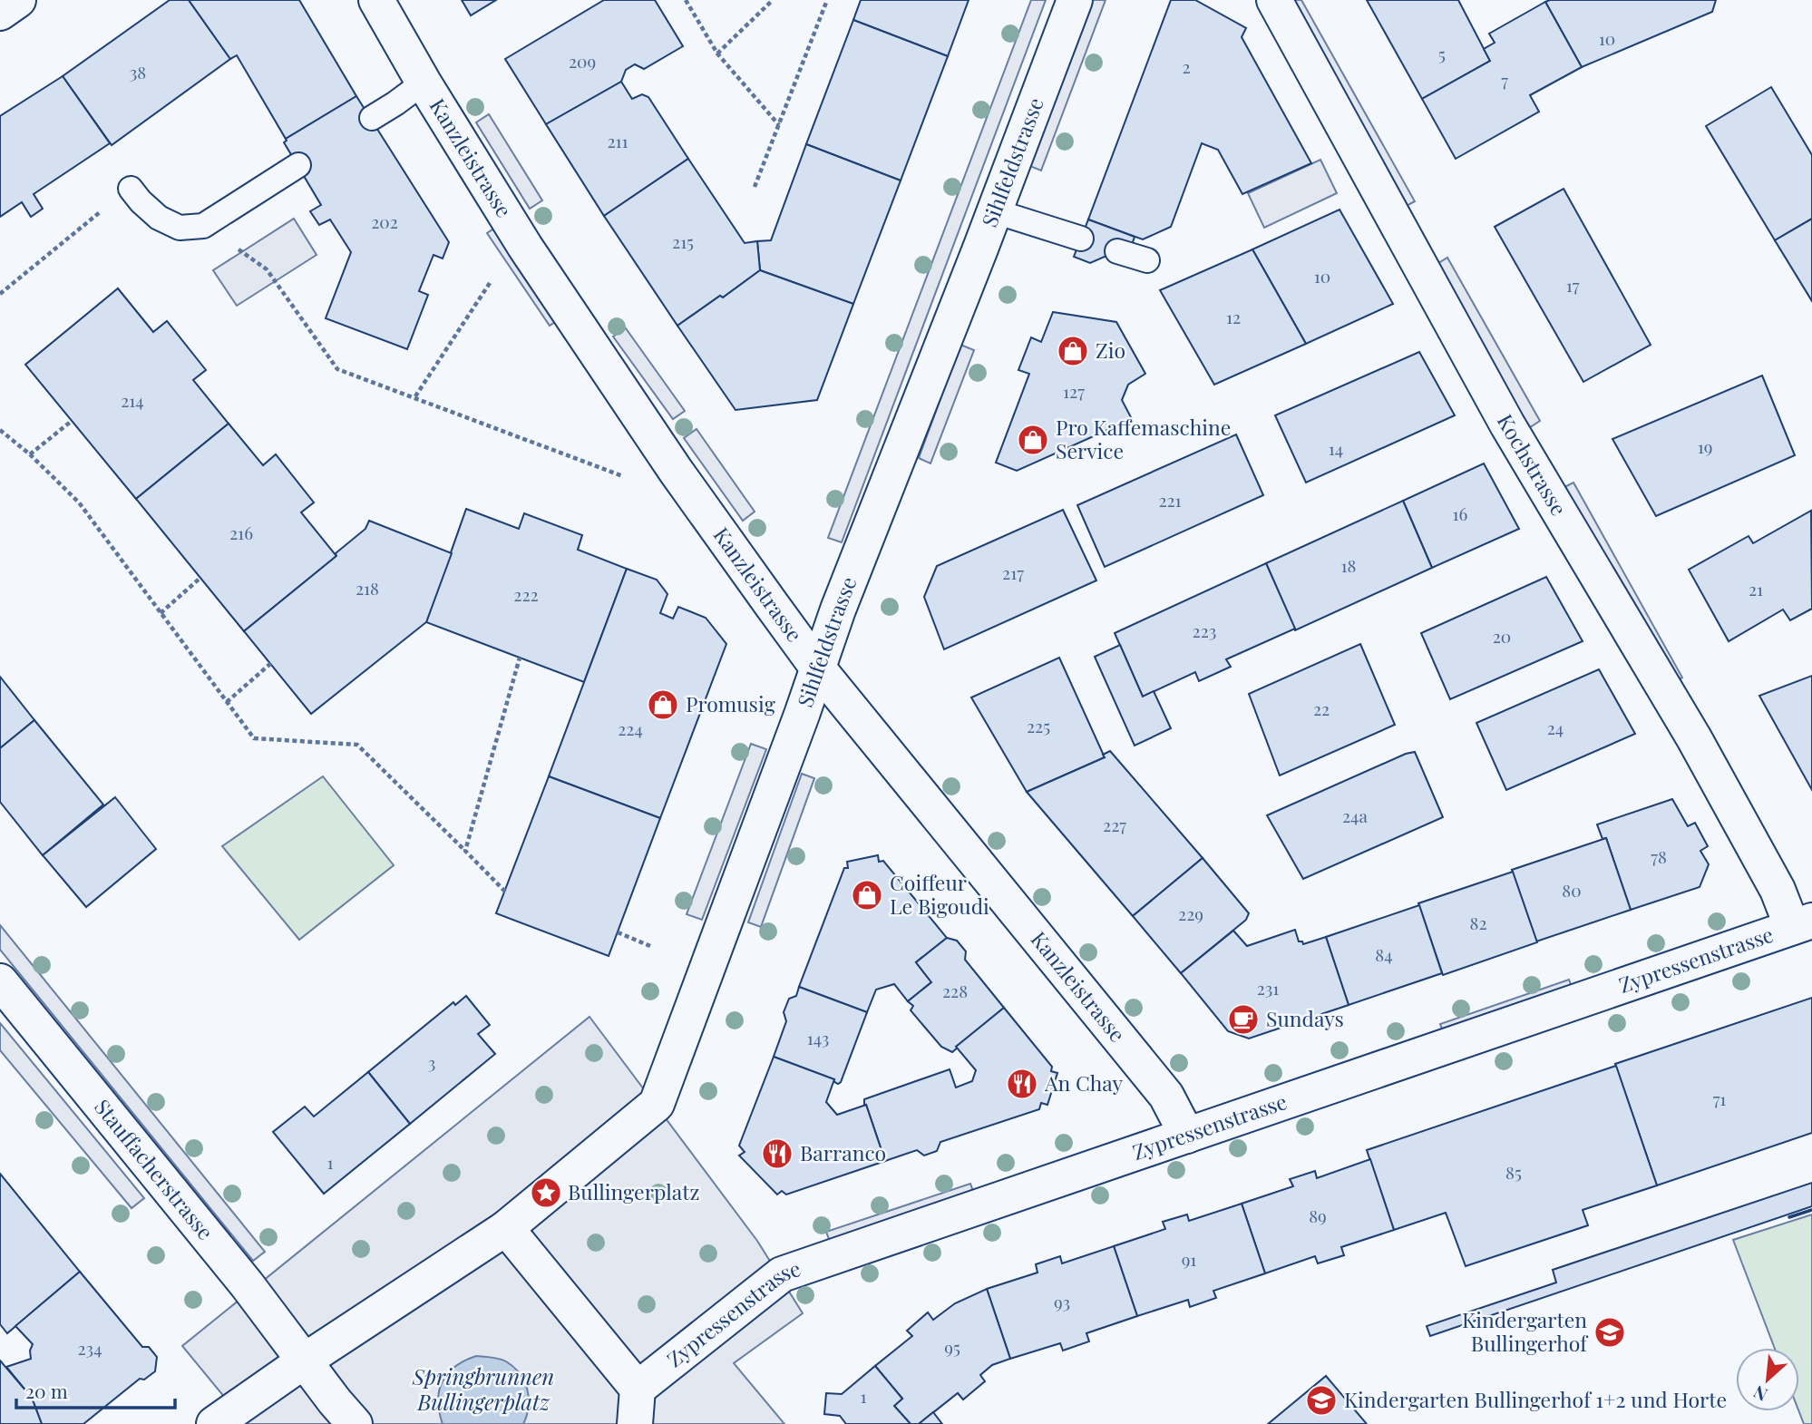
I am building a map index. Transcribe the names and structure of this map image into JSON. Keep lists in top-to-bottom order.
{
  "streets": {
    "street": [
      "Kanzleistrasse",
      "Sihlfeldstrasse",
      "Kochstrasse",
      "Zypressenstrasse",
      "Stauffacherstrasse"
    ]
  },
  "crossings": [
    ["Kanzleistrasse", "Sihlfeldstrasse"],
    ["Kanzleistrasse", "Zypressenstrasse"],
    ["Kochstrasse", "Zypressenstrasse"]
  ],
  "water": ["Springbrunnen Bullingerplatz"],
  "places": {
    "shop": [
      "Zio",
      "Pro Kaffemaschine Service",
      "Promusig",
      "Coiffeur Le Bigoudi"
    ],
    "cafe": ["Sundays"],
    "restaurant": ["An Chay", "Barranco"],
    "place": ["Bullingerplatz"],
    "school or university": ["Kindergarten Bullingerhof", "Kindergarten Bullingerhof 1+2 und Horte"]
  },
  "house_numbers": [
    "10",
    "5",
    "209",
    "2",
    "38",
    "7",
    "211",
    "202",
    "215",
    "10",
    "17",
    "12",
    "127",
    "214",
    "19",
    "14",
    "221",
    "16",
    "216",
    "18",
    "217",
    "218",
    "21",
    "222",
    "223",
    "20",
    "22",
    "225",
    "24",
    "224",
    "24a",
    "227",
    "78",
    "80",
    "229",
    "82",
    "84",
    "231",
    "228",
    "143",
    "3",
    "71",
    "1",
    "85",
    "89",
    "91",
    "93",
    "95",
    "234",
    "1"
  ],
  "scale_bar": "20 m",
  "north": "bottom left"
}
